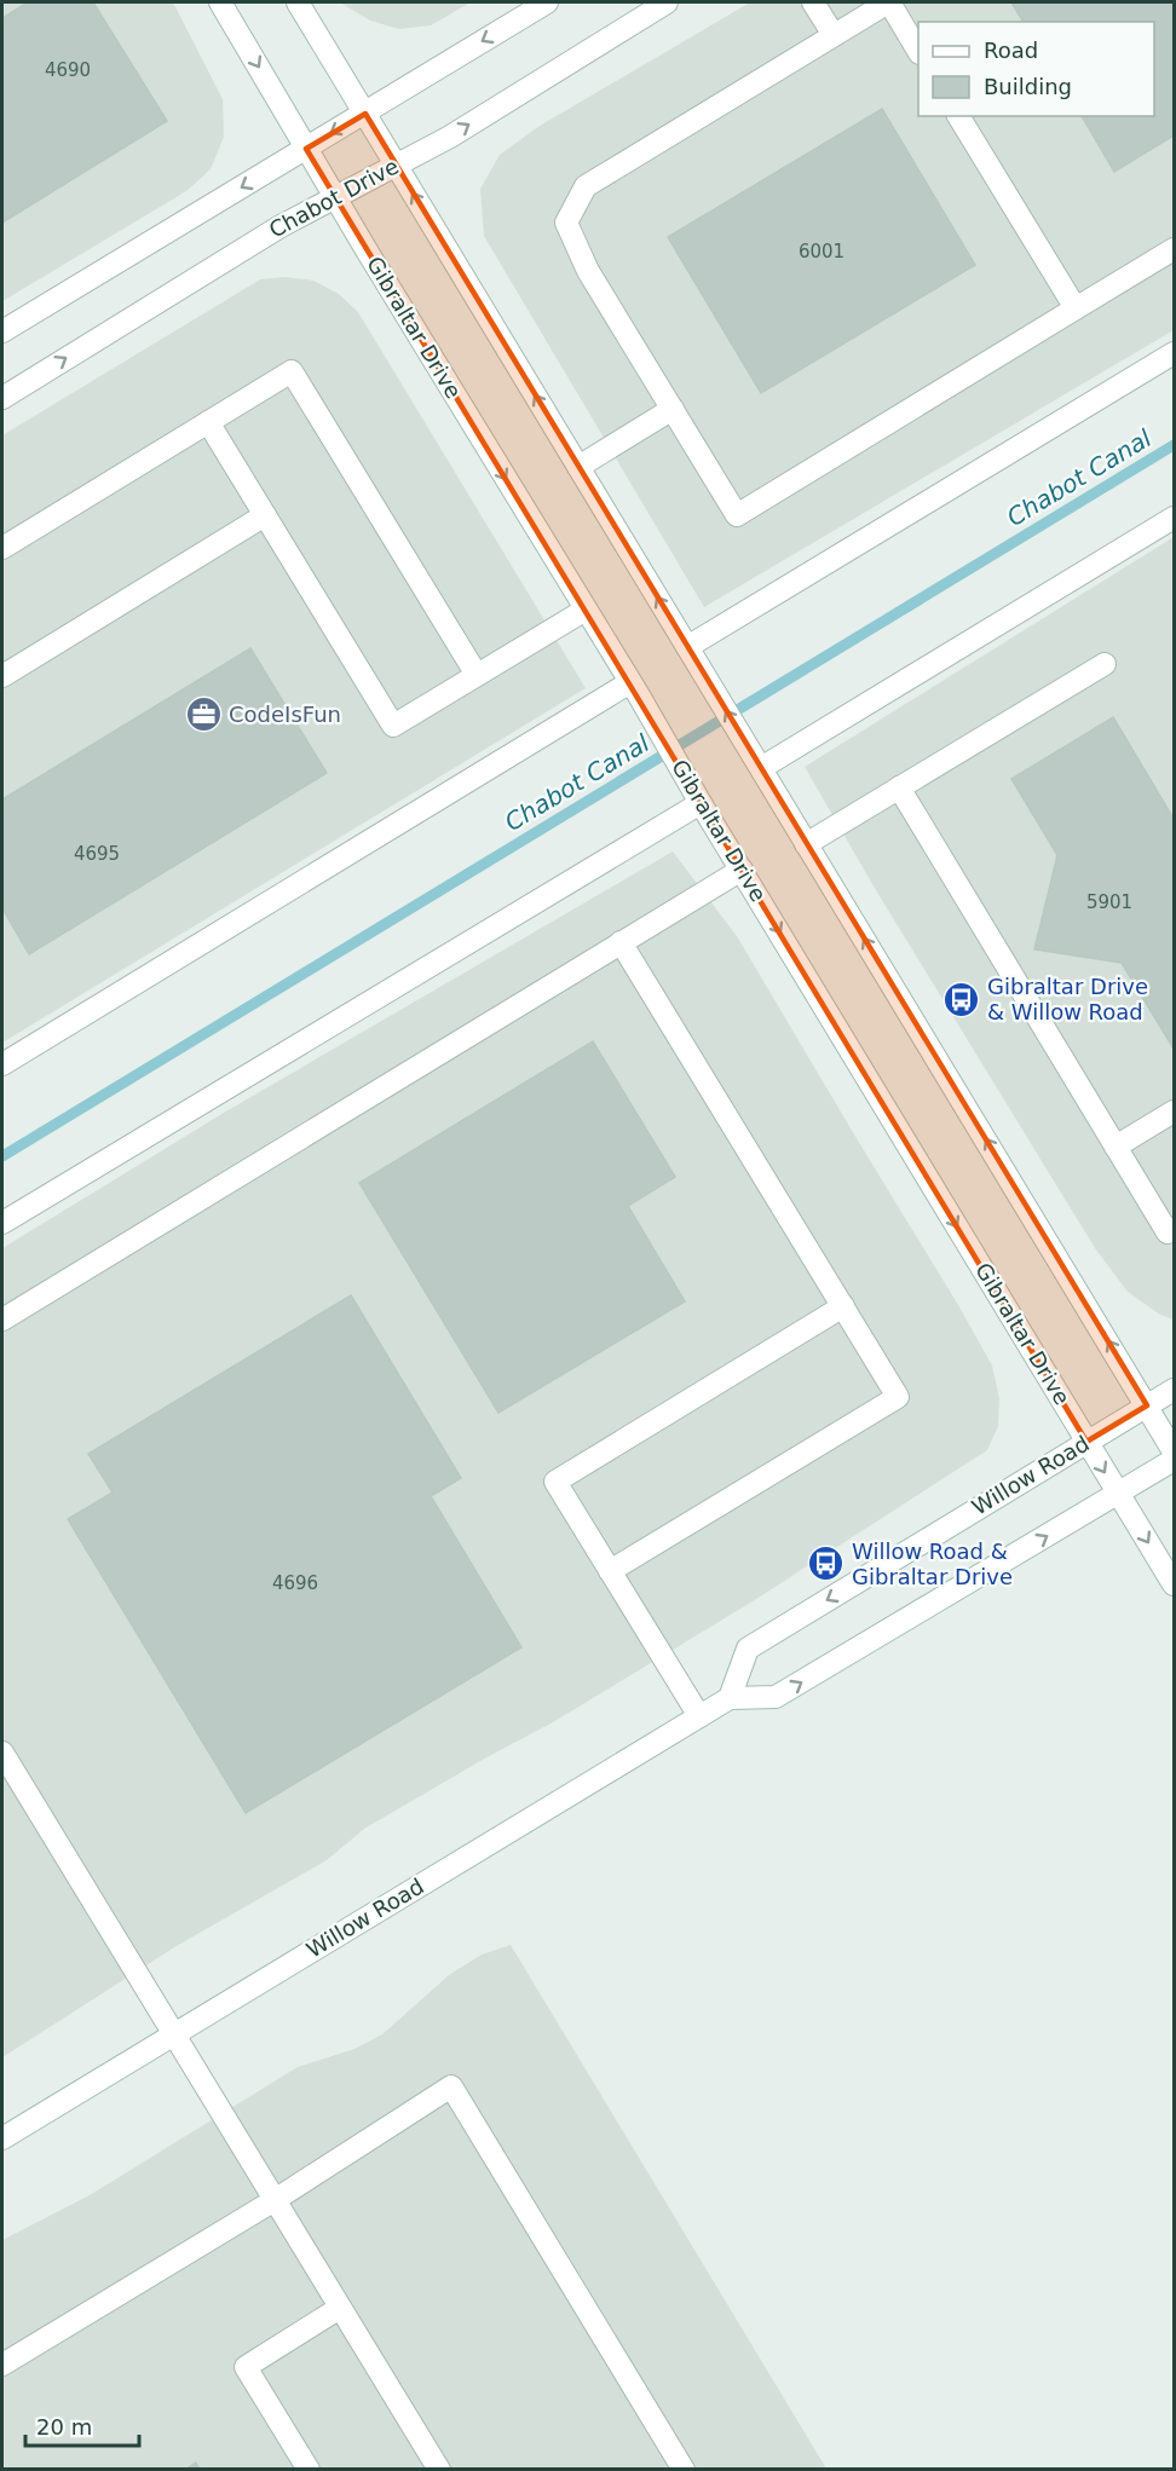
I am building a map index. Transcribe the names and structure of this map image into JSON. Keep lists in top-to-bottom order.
{
  "streets": {
    "street": ["Chabot Drive", "Gibraltar Drive", "Willow Road"]
  },
  "crossings": [
    ["Chabot Drive", "Gibraltar Drive"],
    ["Gibraltar Drive", "Willow Road"]
  ],
  "water": ["Chabot Canal"],
  "places": {
    "office": ["CodeIsFun"],
    "bus stop": ["Gibraltar Drive & Willow Road", "Willow Road & Gibraltar Drive"]
  },
  "house_numbers": [
    "4690",
    "6001",
    "4695",
    "5901",
    "4696"
  ],
  "legend": ["Road", "Building"],
  "scale_bar": "20 m"
}
